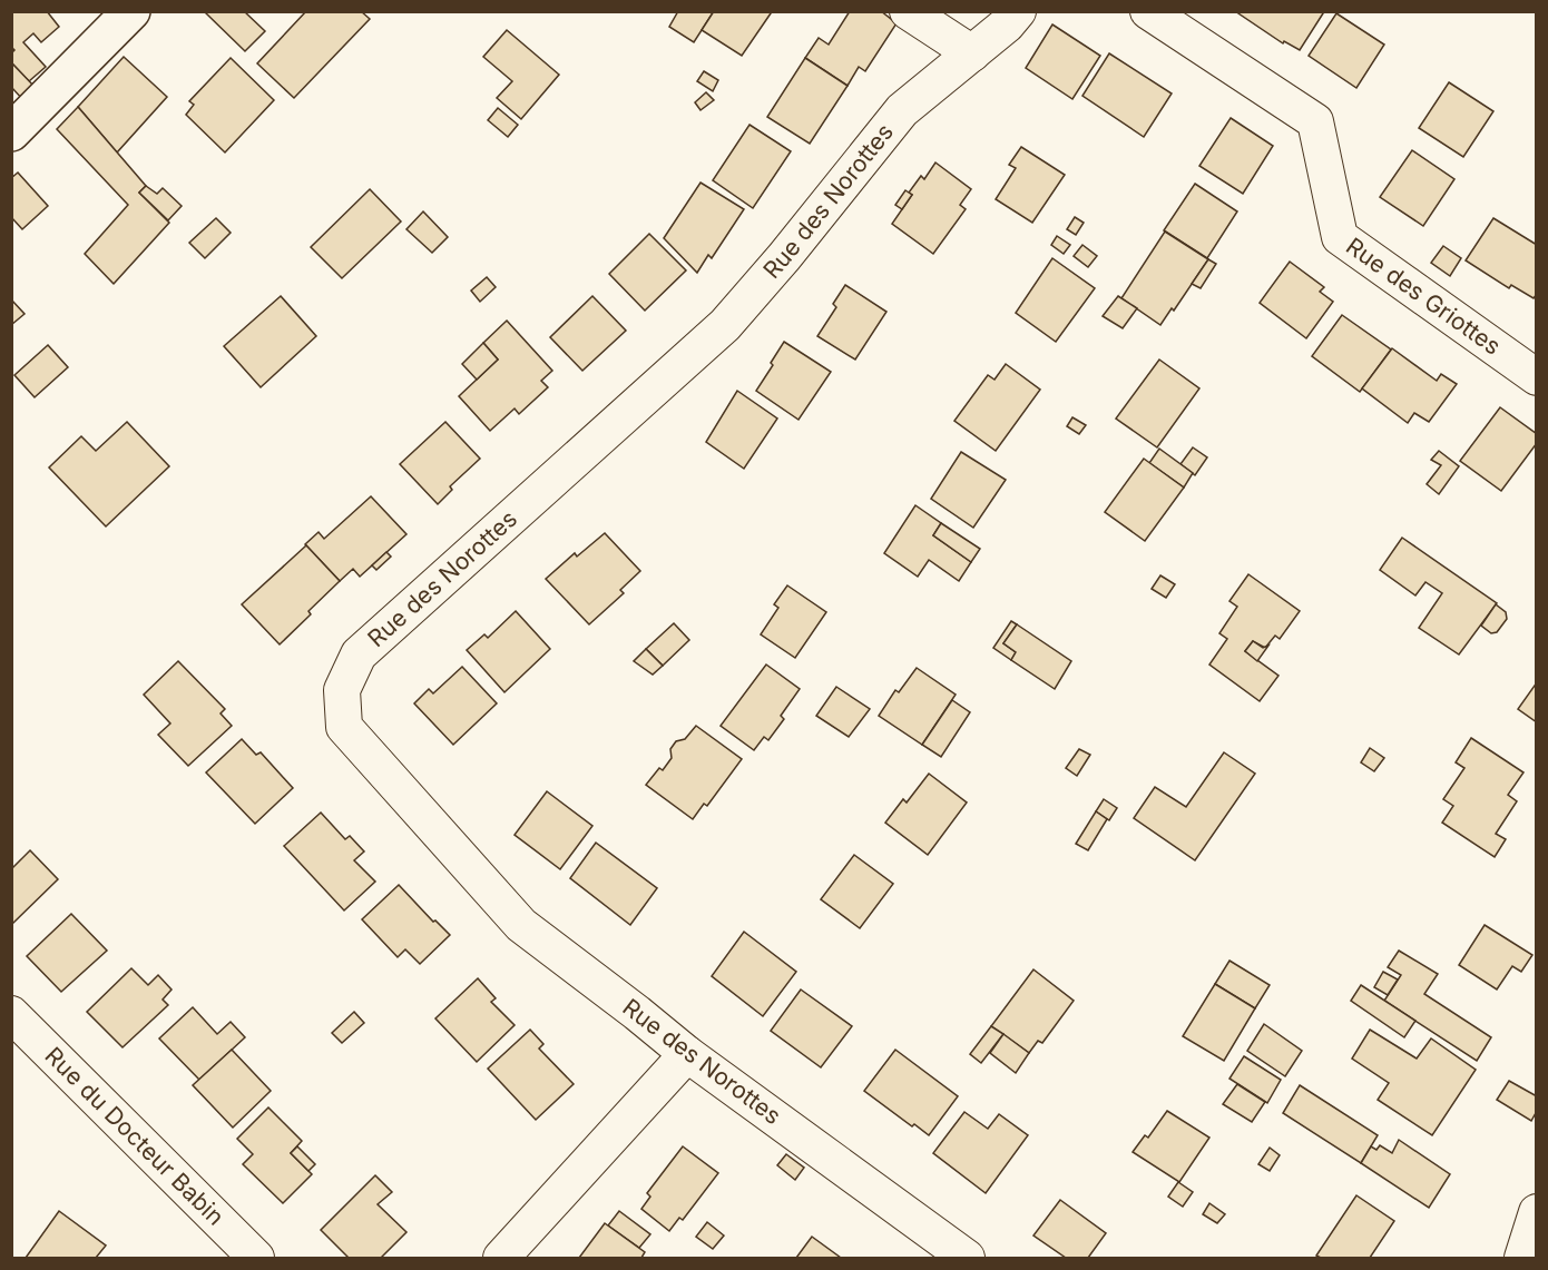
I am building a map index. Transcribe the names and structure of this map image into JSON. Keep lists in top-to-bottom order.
{
  "streets": {
    "street": ["Rue des Norottes", "Rue des Griottes", "Rue du Docteur Babin"]
  }
}
